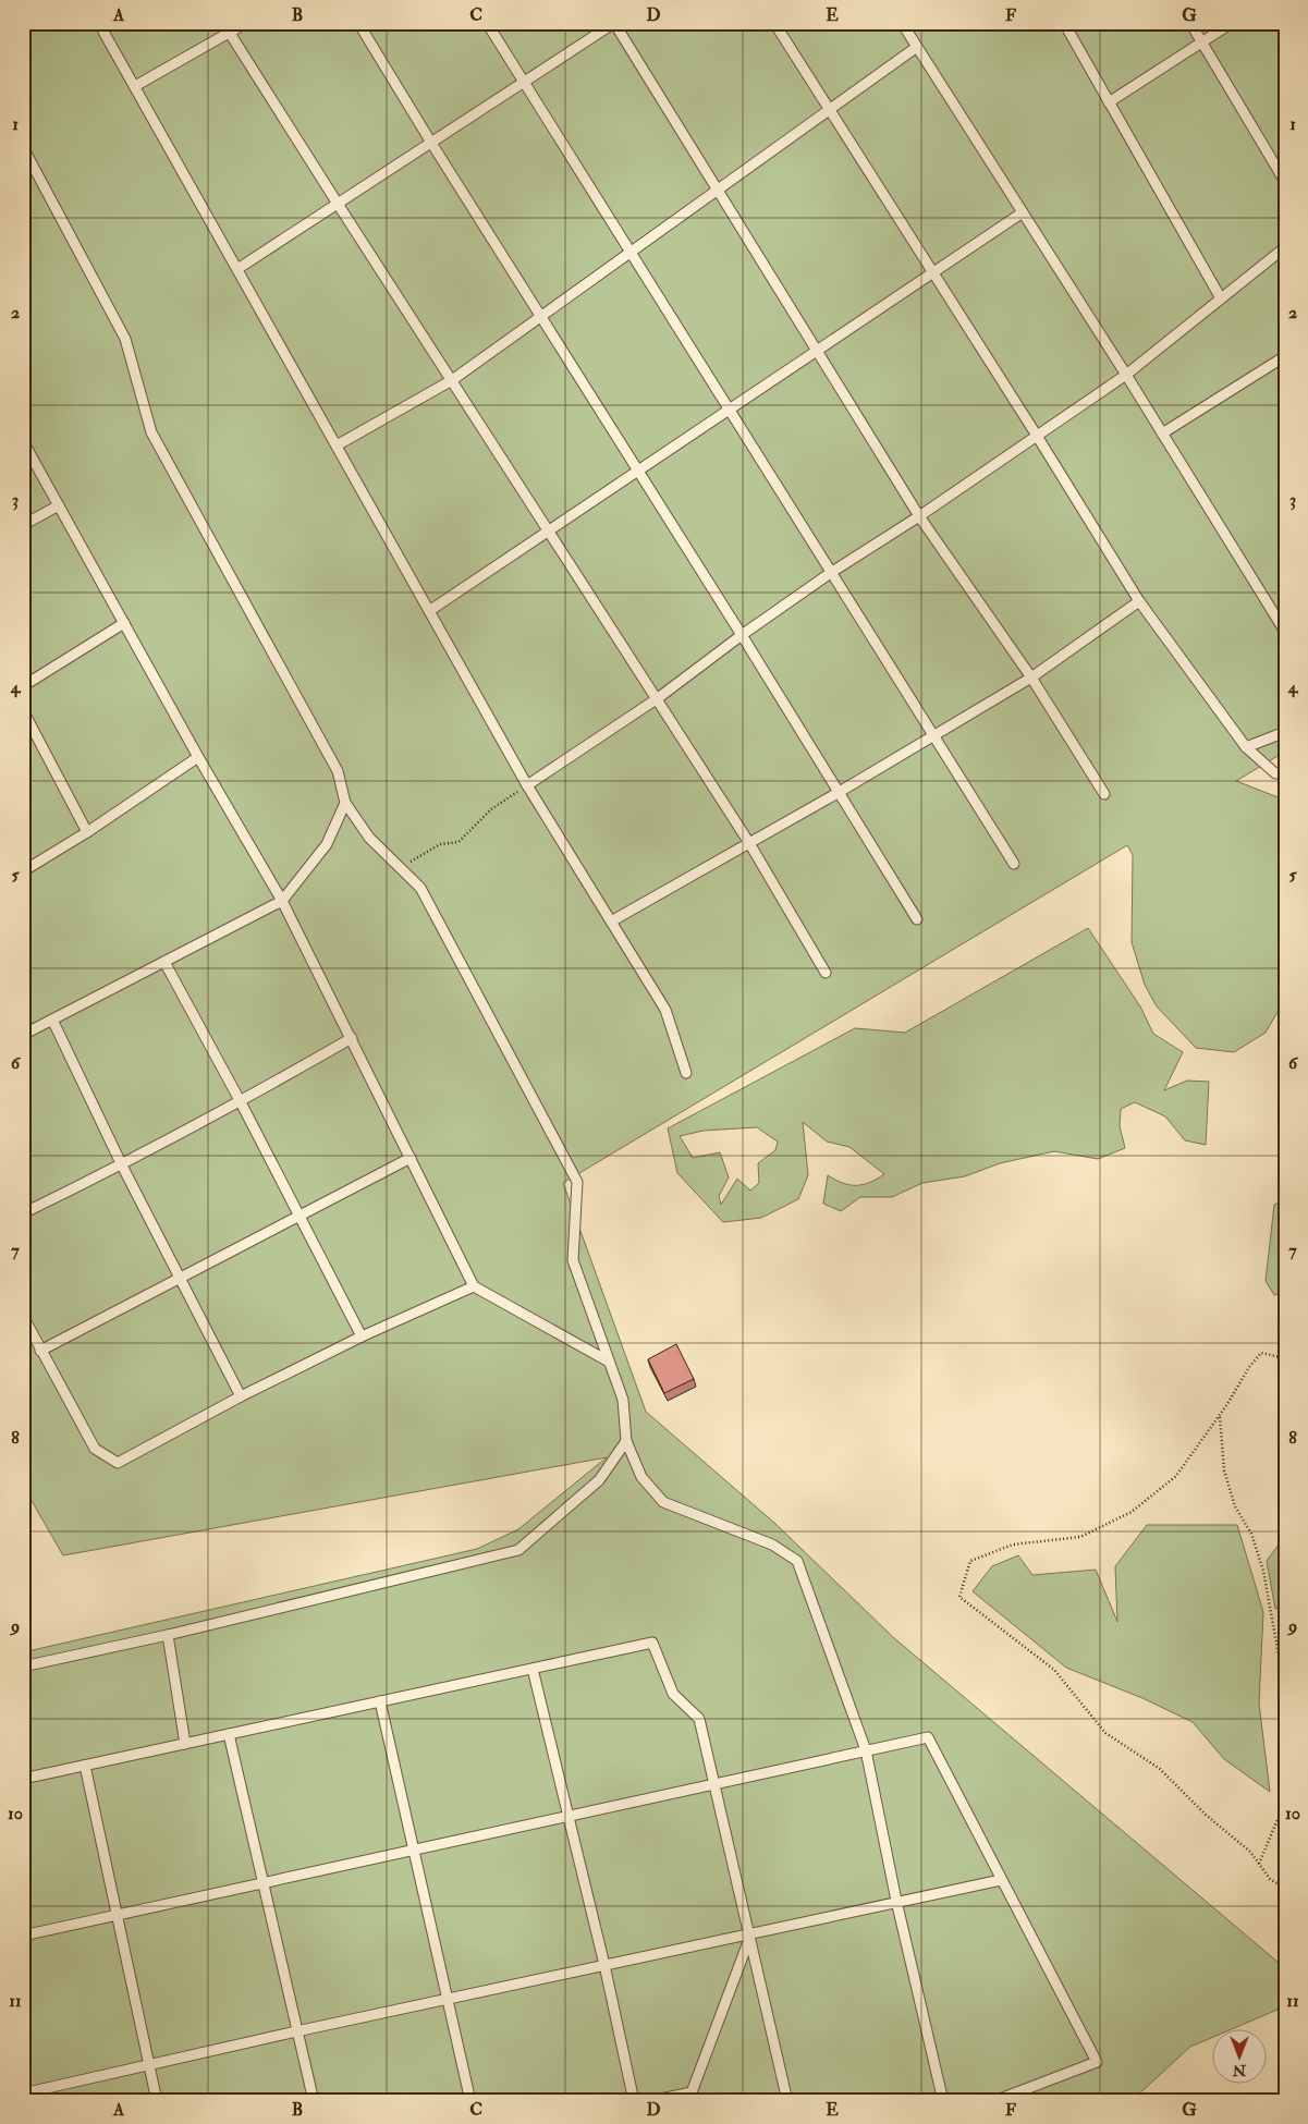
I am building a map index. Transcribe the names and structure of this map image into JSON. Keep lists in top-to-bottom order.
{
  "north": "bottom",
  "grid": {
    "columns": [
      "A",
      "B",
      "C",
      "D",
      "E",
      "F",
      "G"
    ],
    "rows": [
      "1",
      "2",
      "3",
      "4",
      "5",
      "6",
      "7",
      "8",
      "9",
      "10",
      "11"
    ]
  }
}
